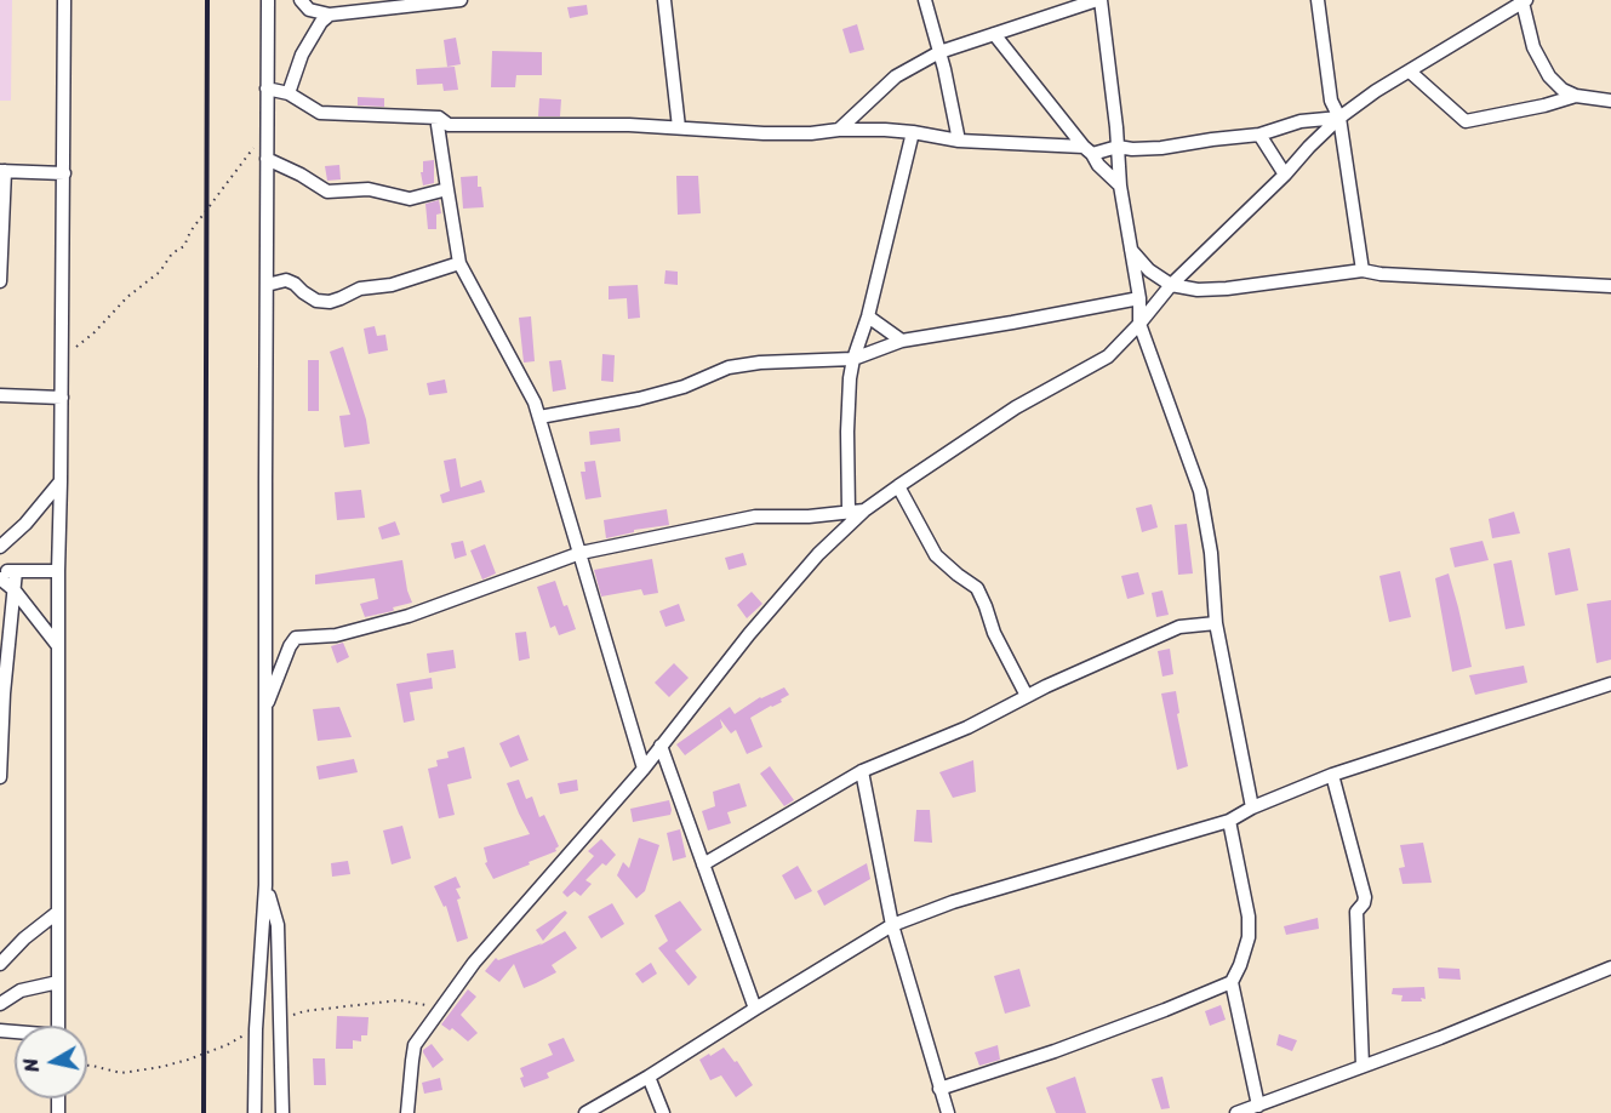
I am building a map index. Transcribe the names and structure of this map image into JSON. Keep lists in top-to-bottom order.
{
  "north": "left"
}
